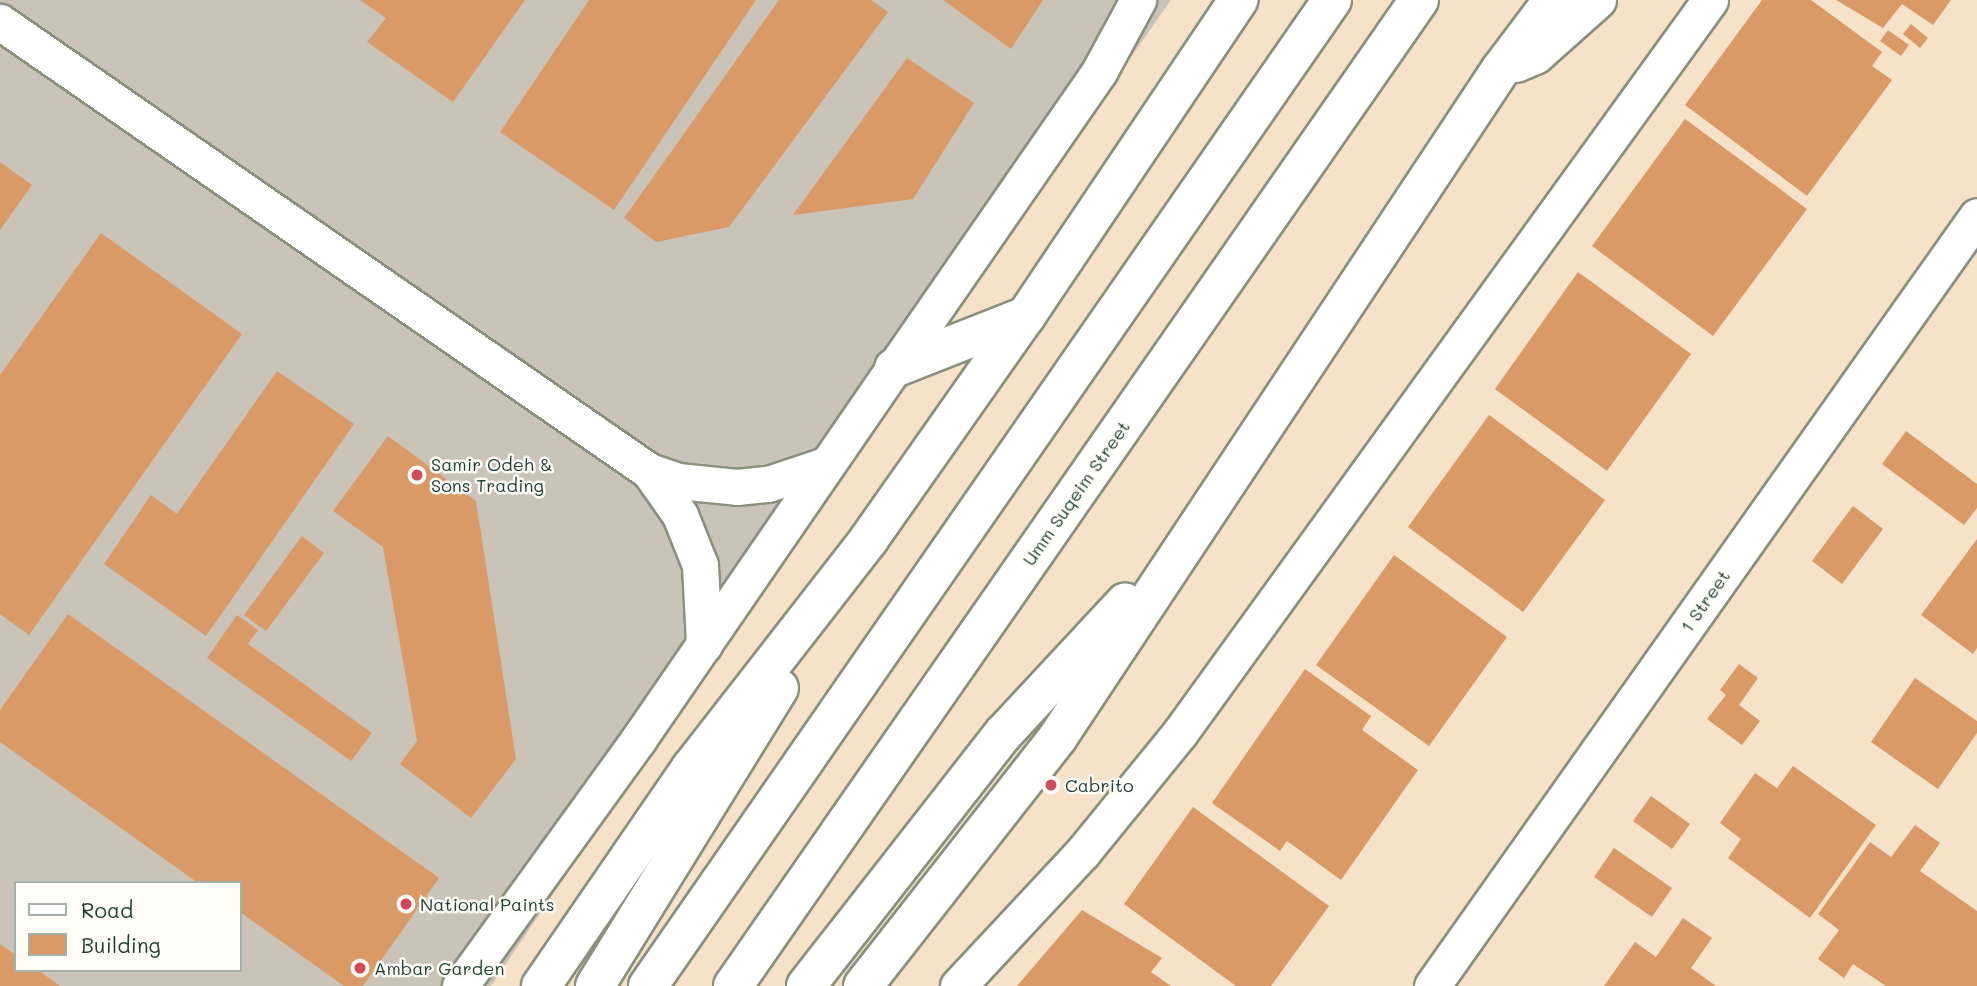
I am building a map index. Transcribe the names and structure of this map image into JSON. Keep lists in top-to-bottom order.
{
  "streets": {
    "main road": ["Umm Suqeim Street"],
    "street": ["1 Street"]
  },
  "places": [
    "Samir Odeh & Sons Trading",
    "Cabrito",
    "National Paints",
    "Ambar Garden"
  ],
  "legend": ["Road", "Building"]
}
